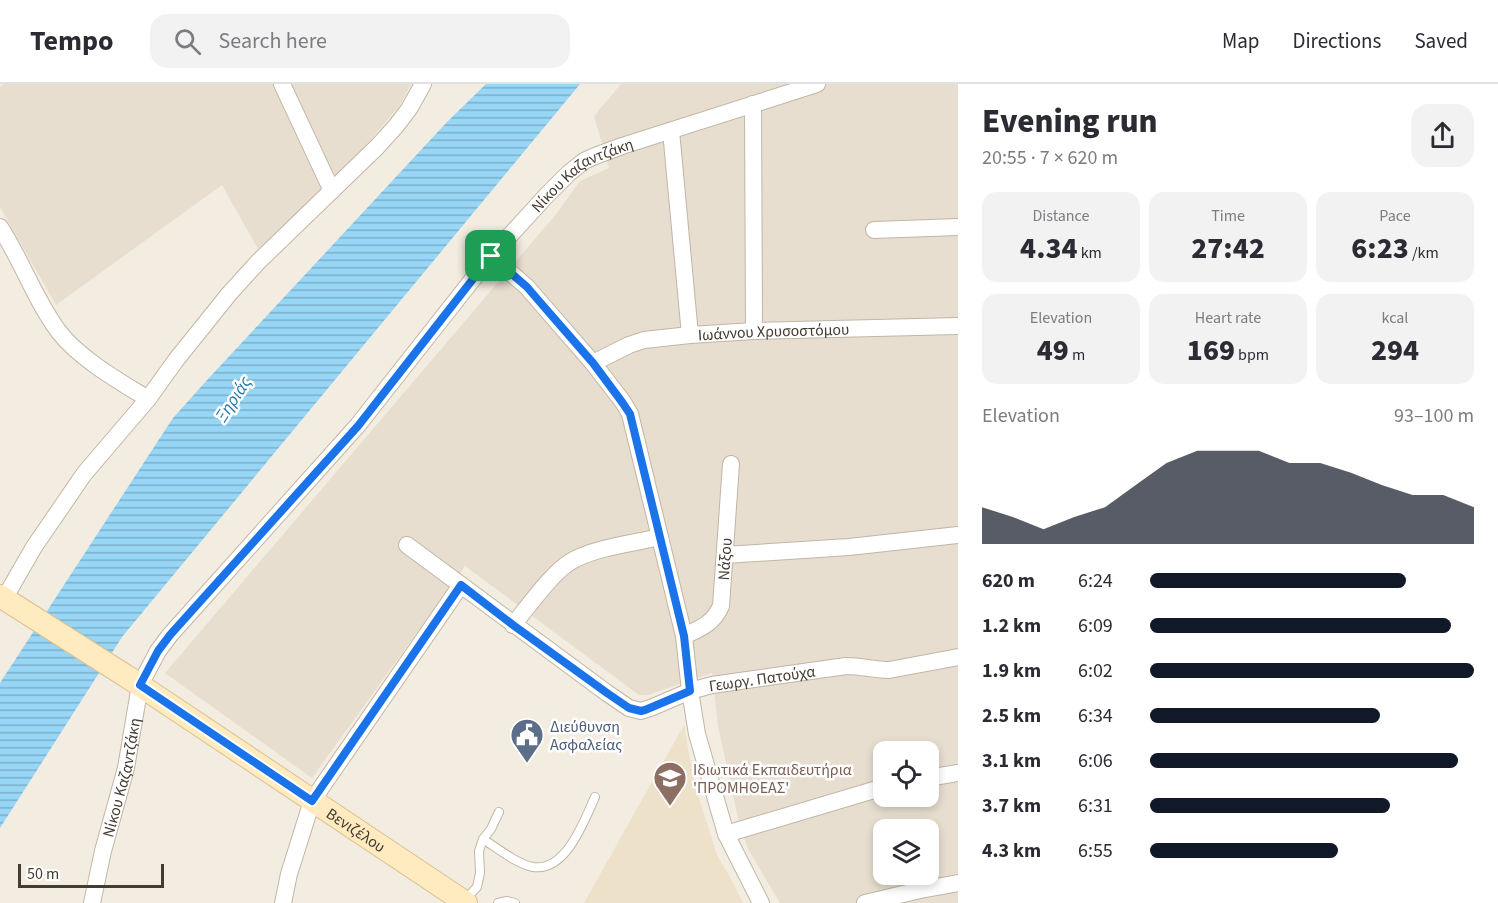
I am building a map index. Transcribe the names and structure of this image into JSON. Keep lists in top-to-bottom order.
{
  "streets": {
    "main road": ["Βενιζέλου"],
    "street": [
      "Νίκου Καζαντζάκη",
      "Ιωάννου Χρυσοστόμου",
      "Νάξου",
      "Γεωργ. Πατούχα"
    ]
  },
  "crossings": [
    ["Νίκου Καζαντζάκη", "Βενιζέλου"]
  ],
  "water": ["Ξηριάς"],
  "places": {
    "public building": ["Διεύθυνση Ασφαλείας"],
    "school or university": ["Ιδιωτικά Εκπαιδευτήρια 'ΠΡΟΜΗΘΕΑΣ'"]
  },
  "scale_bar": "50 m",
  "page": {
    "header": "Tempo",
    "search": "Search here",
    "nav": ["Map", "Directions", "Saved"],
    "heading": ["Evening run", "20:55 · 7 × 620 m"],
    "stats": [
      ["Distance", "4.34 km"],
      ["Time", "27:42"],
      ["Pace", "6:23 /km"],
      ["Elevation", "49 m"],
      ["Heart rate", "169 bpm"],
      ["kcal", "294"]
    ],
    "chart": ["Elevation", "93–100 m"],
    "list": [
      {
        "name": "620 m",
        "note": "6:24"
      },
      {
        "name": "1.2 km",
        "note": "6:09"
      },
      {
        "name": "1.9 km",
        "note": "6:02"
      },
      {
        "name": "2.5 km",
        "note": "6:34"
      },
      {
        "name": "3.1 km",
        "note": "6:06"
      },
      {
        "name": "3.7 km",
        "note": "6:31"
      },
      {
        "name": "4.3 km",
        "note": "6:55"
      }
    ],
    "scale": "50 m"
  }
}
